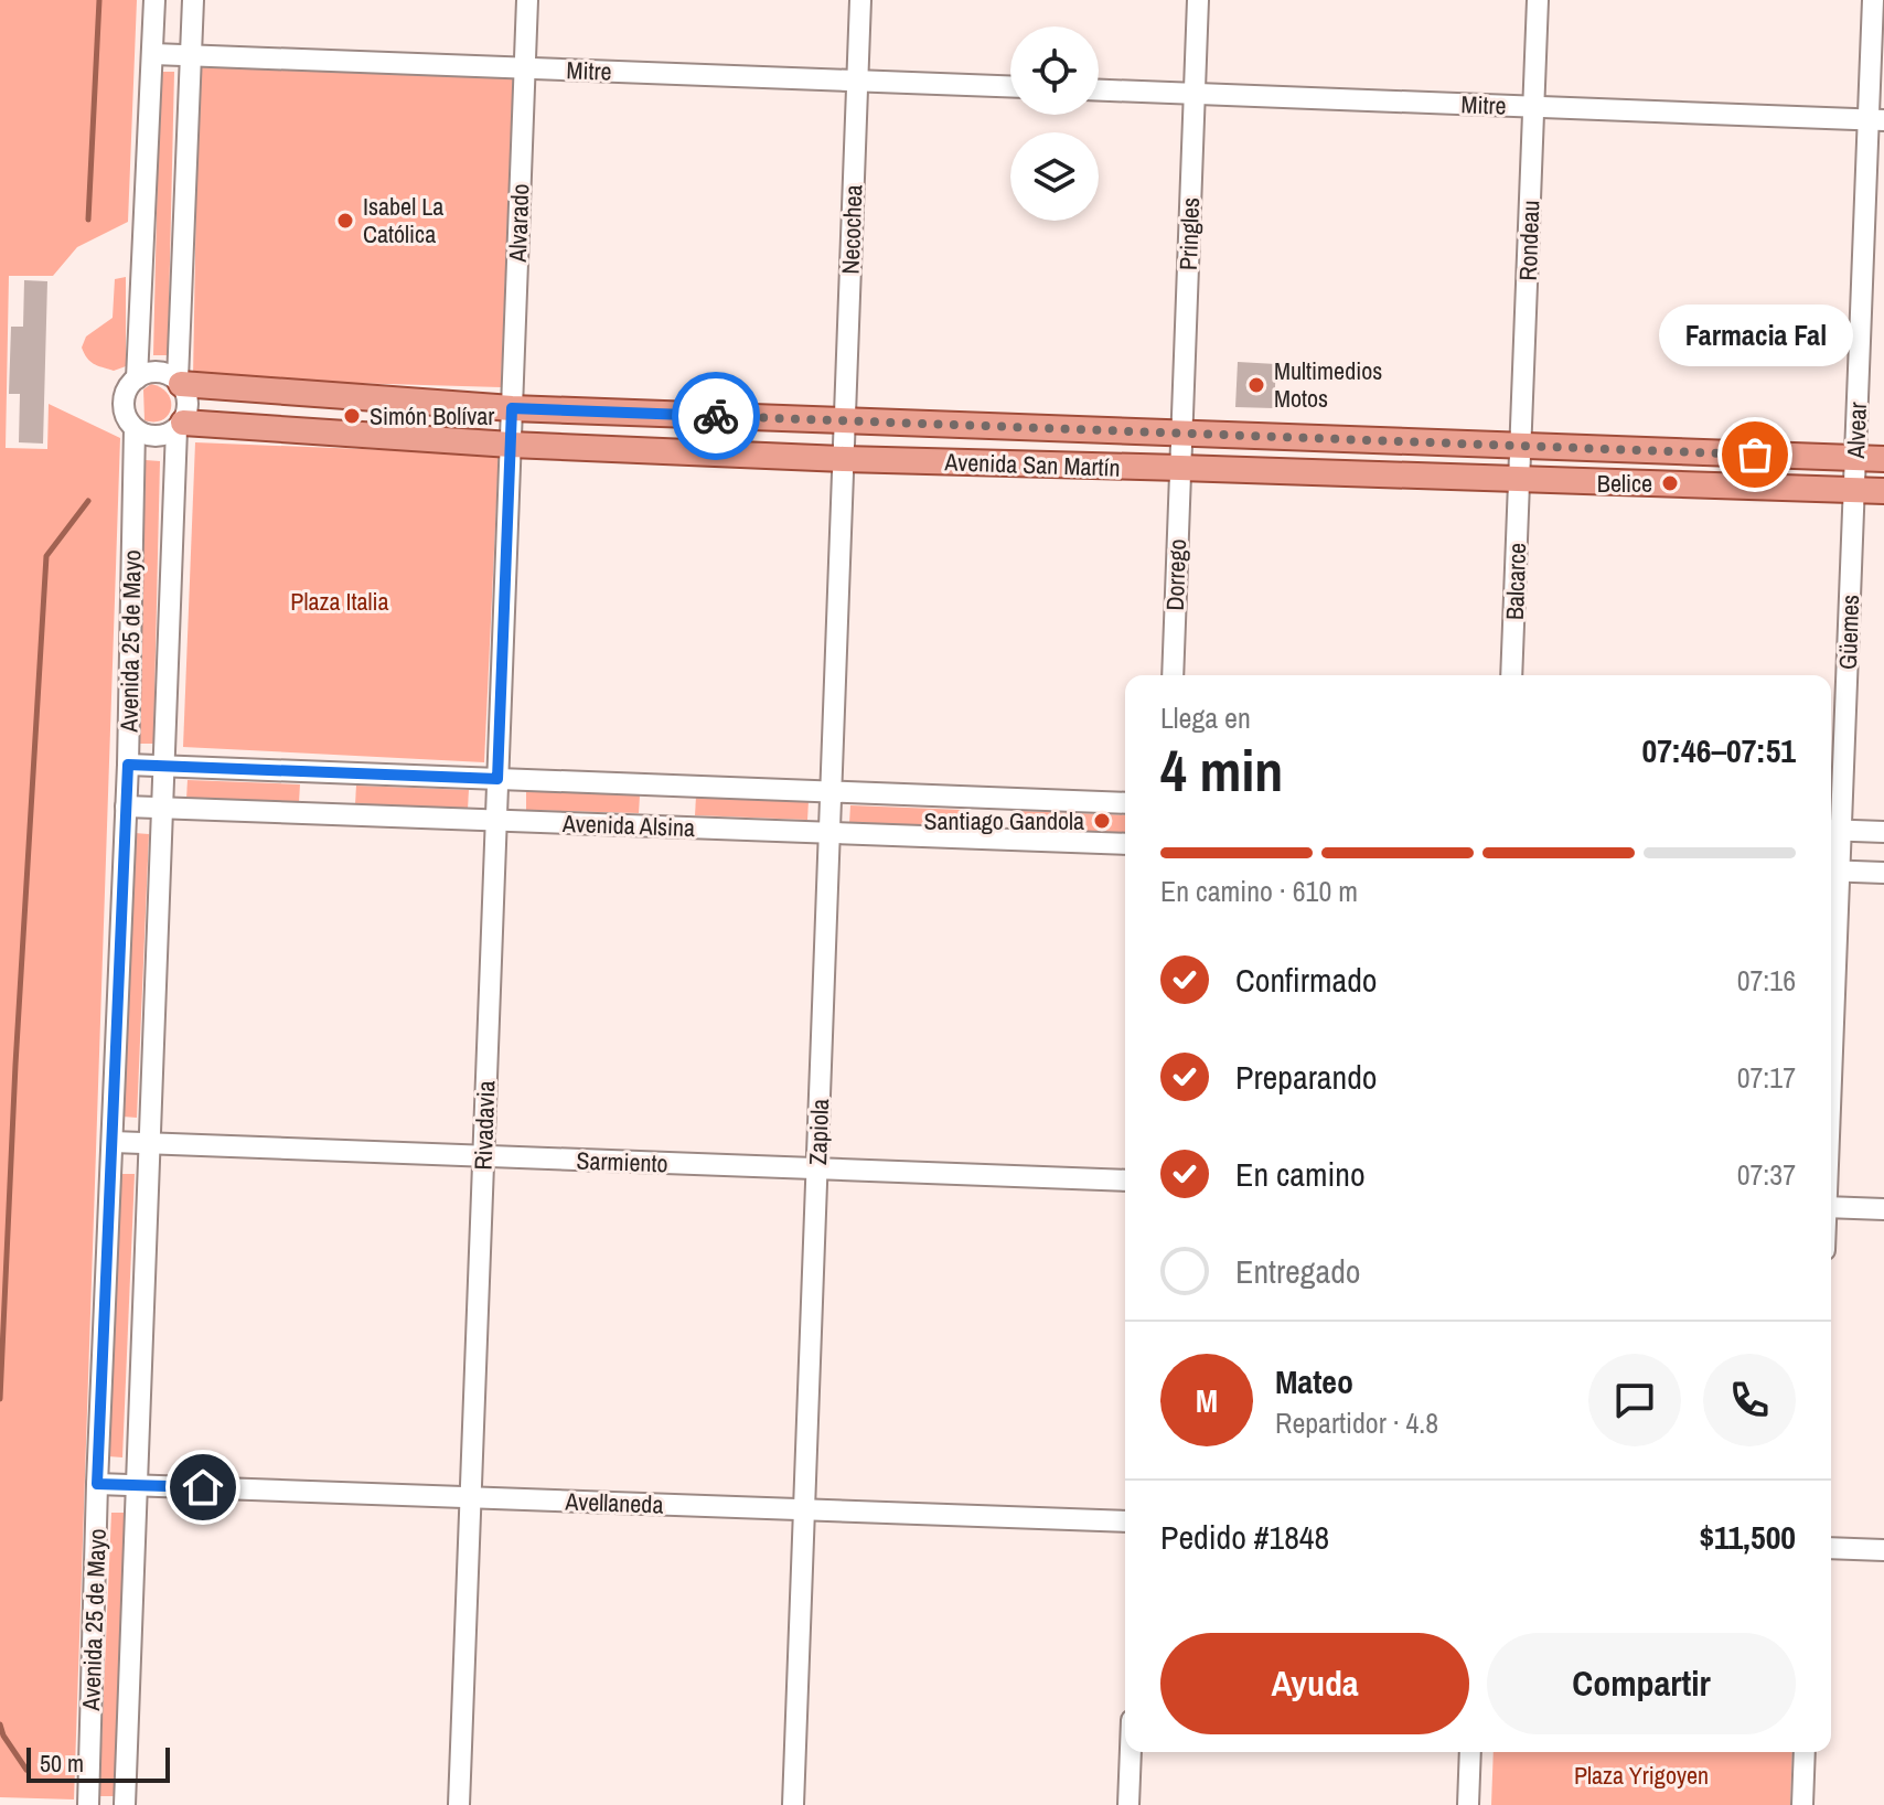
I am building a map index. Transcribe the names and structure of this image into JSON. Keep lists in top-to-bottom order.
{
  "streets": {
    "main road": ["Avenida San Martín"],
    "street": [
      "Mitre",
      "Alvarado",
      "Necochea",
      "Pringles",
      "Rondeau",
      "Alvear",
      "Dorrego",
      "Balcarce",
      "Güemes",
      "Avenida 25 de Mayo",
      "Avenida Alsina",
      "Rivadavia",
      "Zapiola",
      "Sarmiento",
      "Avellaneda"
    ]
  },
  "crossings": [
    ["Mitre", "Alvarado"],
    ["Mitre", "Necochea"],
    ["Mitre", "Pringles"],
    ["Mitre", "Rondeau"],
    ["Mitre", "Alvear"],
    ["Alvarado", "Avenida San Martín"],
    ["Alvarado", "Rivadavia"],
    ["Necochea", "Avenida San Martín"],
    ["Necochea", "Zapiola"],
    ["Pringles", "Avenida San Martín"],
    ["Pringles", "Dorrego"],
    ["Rondeau", "Avenida San Martín"],
    ["Rondeau", "Balcarce"],
    ["Alvear", "Avenida San Martín"],
    ["Alvear", "Güemes"],
    ["Avenida San Martín", "Dorrego"],
    ["Avenida San Martín", "Balcarce"],
    ["Avenida San Martín", "Güemes"],
    ["Avenida San Martín", "Avenida 25 de Mayo"],
    ["Avenida San Martín", "Rivadavia"],
    ["Avenida San Martín", "Zapiola"],
    ["Avenida 25 de Mayo", "Avenida Alsina"],
    ["Avenida 25 de Mayo", "Sarmiento"],
    ["Avenida 25 de Mayo", "Avellaneda"],
    ["Avenida Alsina", "Rivadavia"],
    ["Avenida Alsina", "Zapiola"],
    ["Rivadavia", "Sarmiento"],
    ["Rivadavia", "Avellaneda"],
    ["Zapiola", "Sarmiento"],
    ["Zapiola", "Avellaneda"]
  ],
  "parks": ["Plaza Italia", "Plaza Yrigoyen"],
  "places": [
    "Isabel La Católica",
    "Multimedios Motos",
    "Simón Bolívar",
    "Farmacia Fal",
    "Belice",
    "Santiago Gandola"
  ],
  "scale_bar": "50 m",
  "page": {
    "bubble": "Farmacia Fal",
    "heading": ["4 min", "Llega en", "07:46–07:51"],
    "panel": [
      "Mateo",
      "Repartidor · 4.8",
      "Pedido #1848",
      "$11,500"
    ],
    "bar": "En camino · 610 m",
    "list": [
      ["Confirmado", "07:16"],
      ["Preparando", "07:17"],
      ["En camino", "07:37"],
      "Entregado"
    ],
    "round": "M",
    "buttons": ["Ayuda", "Compartir"],
    "scale": "50 m"
  }
}
